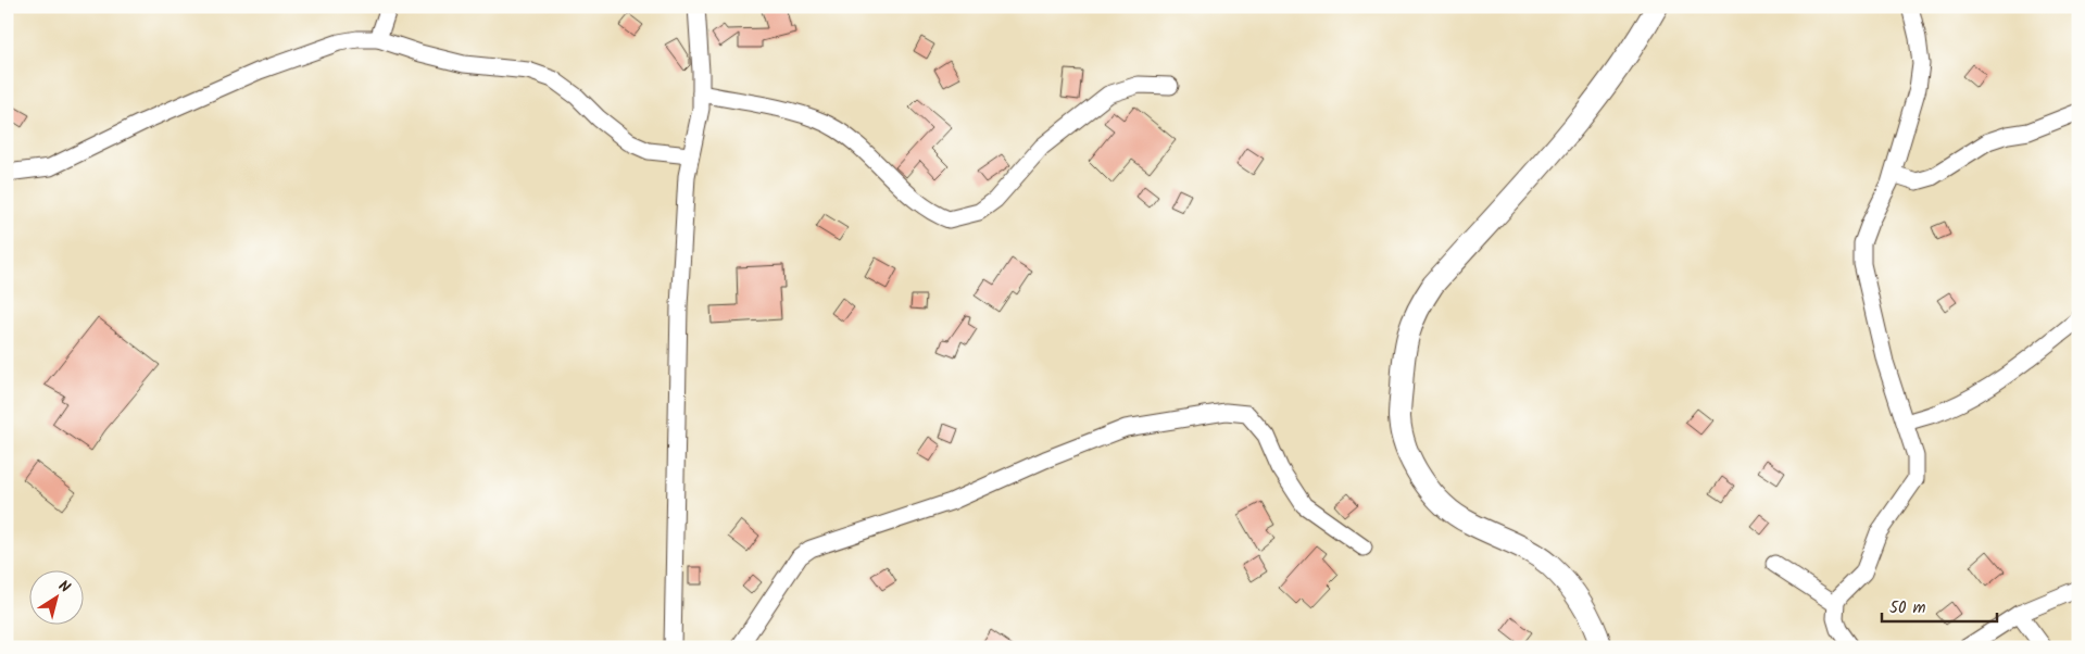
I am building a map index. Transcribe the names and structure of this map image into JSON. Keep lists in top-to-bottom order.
{
  "scale_bar": "50 m",
  "north": "top right"
}
